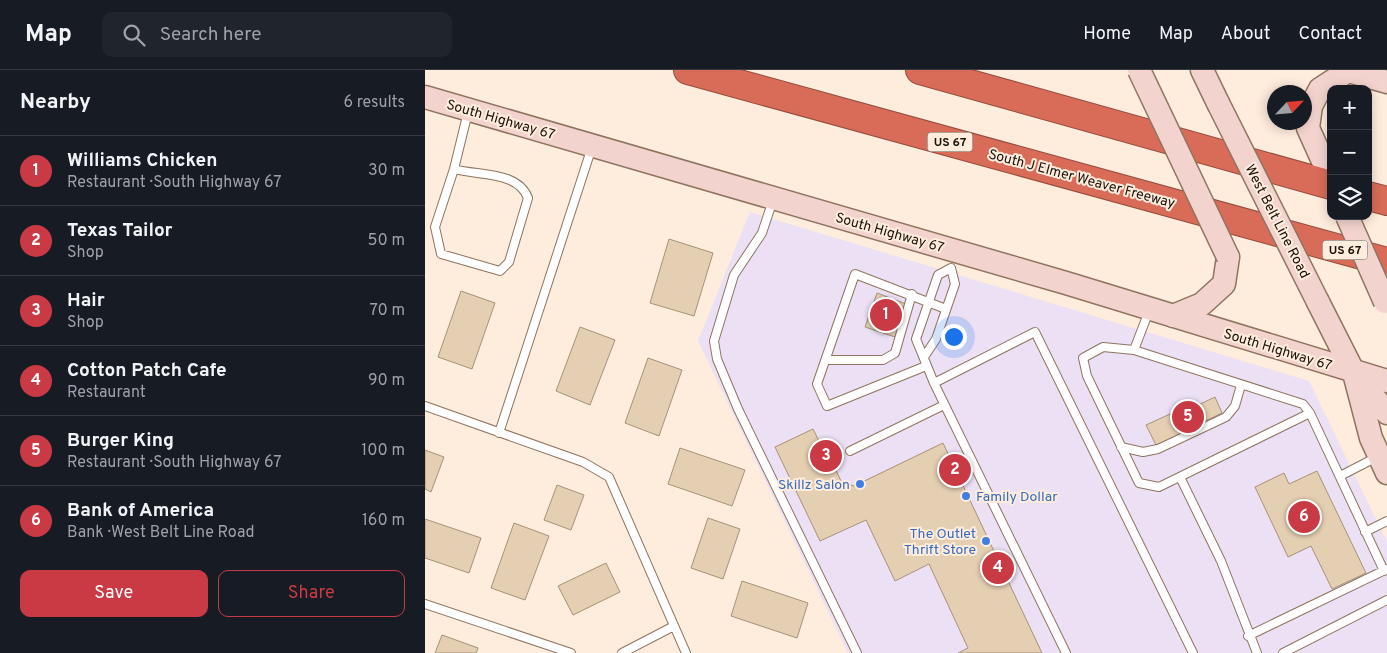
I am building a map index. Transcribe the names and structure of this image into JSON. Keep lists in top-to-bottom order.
{
  "streets": {
    "highway": ["US 67", "South J Elmer Weaver Freeway"],
    "main road": ["South Highway 67", "West Belt Line Road"]
  },
  "crossings": [
    ["South Highway 67", "West Belt Line Road"]
  ],
  "places": ["Skillz Salon", "Family Dollar", "The Outlet Thrift Store"],
  "north": "top right",
  "page": {
    "header": "Map",
    "search": "Search here",
    "nav": [
      "Home",
      "Map",
      "About",
      "Contact"
    ],
    "heading": ["Nearby", "6 results"],
    "map_buttons": ["+", "−"],
    "list": [
      {
        "mark": "1",
        "name": "Williams Chicken",
        "note": "Restaurant · South Highway 67",
        "value": "30 m"
      },
      {
        "mark": "2",
        "name": "Texas Tailor",
        "note": "Shop",
        "value": "50 m"
      },
      {
        "mark": "3",
        "name": "Hair",
        "note": "Shop",
        "value": "70 m"
      },
      {
        "mark": "4",
        "name": "Cotton Patch Cafe",
        "note": "Restaurant",
        "value": "90 m"
      },
      {
        "mark": "5",
        "name": "Burger King",
        "note": "Restaurant · South Highway 67",
        "value": "100 m"
      },
      {
        "mark": "6",
        "name": "Bank of America",
        "note": "Bank · West Belt Line Road",
        "value": "160 m"
      }
    ],
    "pins": [
      "1",
      "5",
      "3",
      "2",
      "6",
      "4"
    ],
    "buttons": ["Save", "Share"]
  }
}
